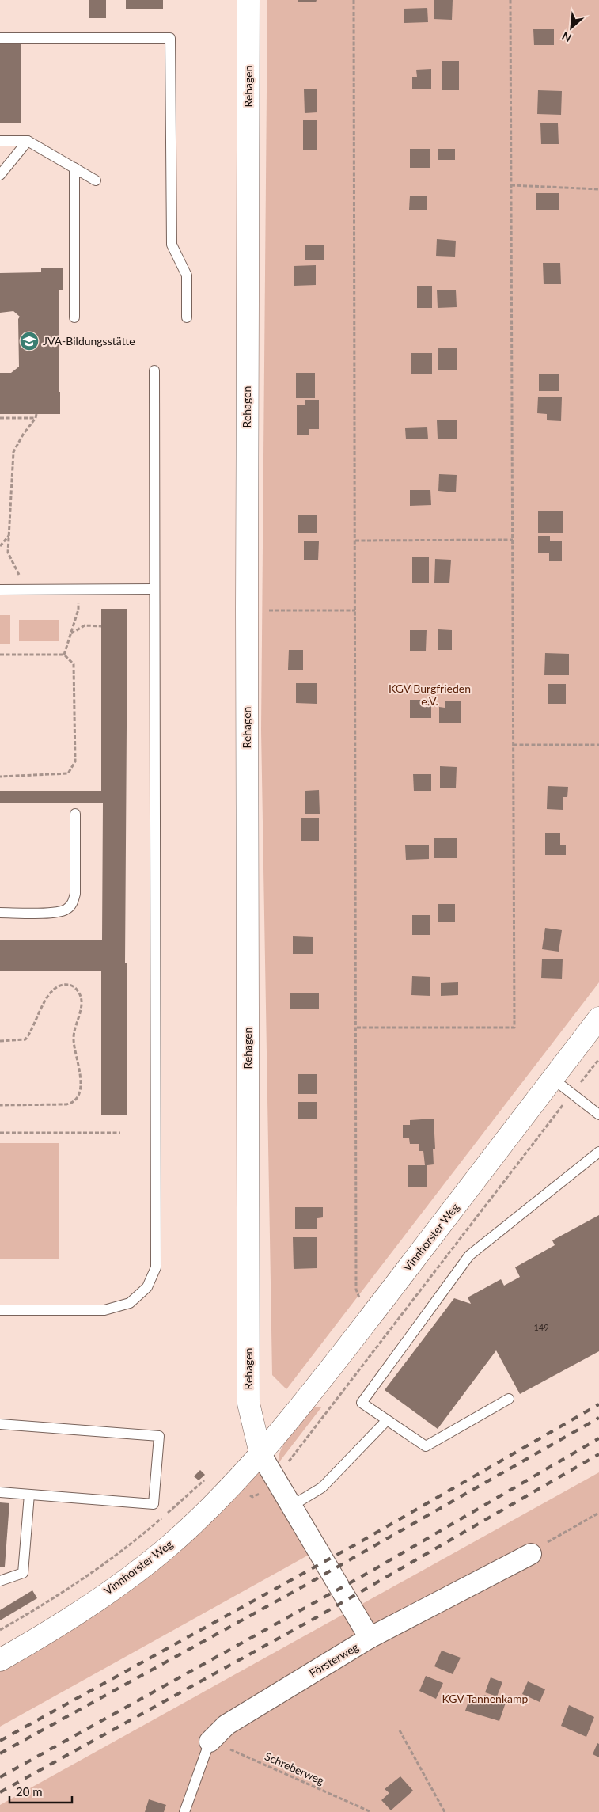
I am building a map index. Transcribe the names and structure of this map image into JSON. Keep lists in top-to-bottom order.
{
  "streets": {
    "street": ["Rehagen", "Vinnhorster Weg", "Försterweg"],
    "path": ["Schreberweg"]
  },
  "crossings": [
    ["Rehagen", "Vinnhorster Weg"],
    ["Försterweg", "Schreberweg"]
  ],
  "parks": ["KGV Burgfrieden e.V.", "KGV Tannenkamp"],
  "places": {
    "school or university": ["JVA-Bildungsstätte"]
  },
  "house_numbers": ["149"],
  "scale_bar": "20 m",
  "north": "bottom left"
}
